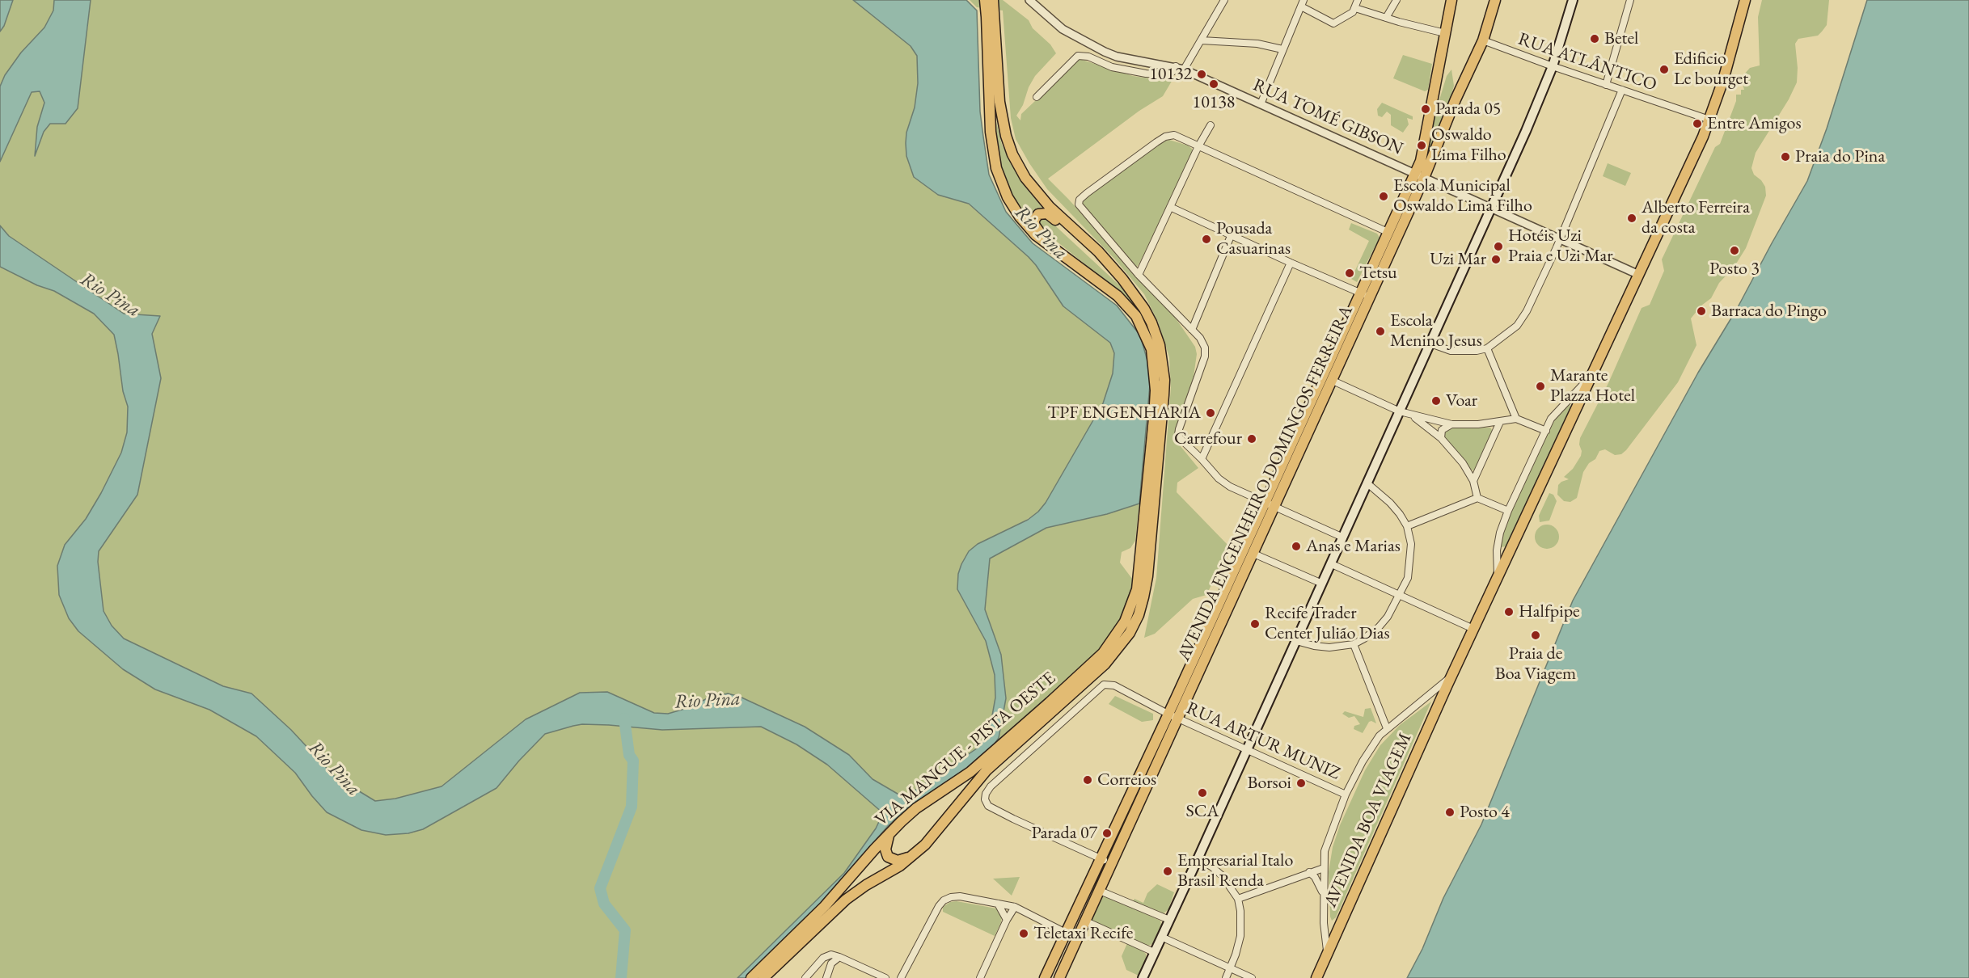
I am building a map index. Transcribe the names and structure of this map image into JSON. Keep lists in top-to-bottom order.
{
  "streets": {
    "main road": ["AVENIDA ENGENHEIRO DOMINGOS FERREIRA", "VIA MANGUE - PISTA OESTE", "AVENIDA BOA VIAGEM"],
    "street": ["RUA ATLÂNTICO", "RUA TOMÉ GIBSON", "RUA ARTUR MUNIZ"]
  },
  "crossings": [
    ["RUA ATLÂNTICO", "AVENIDA ENGENHEIRO DOMINGOS FERREIRA"],
    ["RUA ATLÂNTICO", "AVENIDA BOA VIAGEM"],
    ["RUA TOMÉ GIBSON", "AVENIDA ENGENHEIRO DOMINGOS FERREIRA"],
    ["RUA TOMÉ GIBSON", "AVENIDA BOA VIAGEM"],
    ["AVENIDA ENGENHEIRO DOMINGOS FERREIRA", "RUA ARTUR MUNIZ"],
    ["RUA ARTUR MUNIZ", "AVENIDA BOA VIAGEM"]
  ],
  "water": ["Rio Pina"],
  "places": [
    "Betel",
    "Edificio Le bourget",
    "10132",
    "10138",
    "Parada 05",
    "Entre Amigos",
    "Oswaldo Lima Filho",
    "Praia do Pina",
    "Escola Municipal Oswaldo Lima Filho",
    "Alberto Ferreira da costa",
    "Pousada Casuarinas",
    "Hotéis Uzi Praia e Uzi Mar",
    "Posto 3",
    "Uzi Mar",
    "Tetsu",
    "Barraca do Pingo",
    "Escola Menino Jesus",
    "Marante Plazza Hotel",
    "Voar",
    "TPF ENGENHARIA",
    "Carrefour",
    "Anas e Marias",
    "Halfpipe",
    "Recife Trader Center Julião Dias",
    "Praia de Boa Viagem",
    "Correios",
    "Borsoi",
    "SCA",
    "Posto 4",
    "Parada 07",
    "Empresarial Italo Brasil Renda",
    "Teletaxi Recife"
  ]
}
